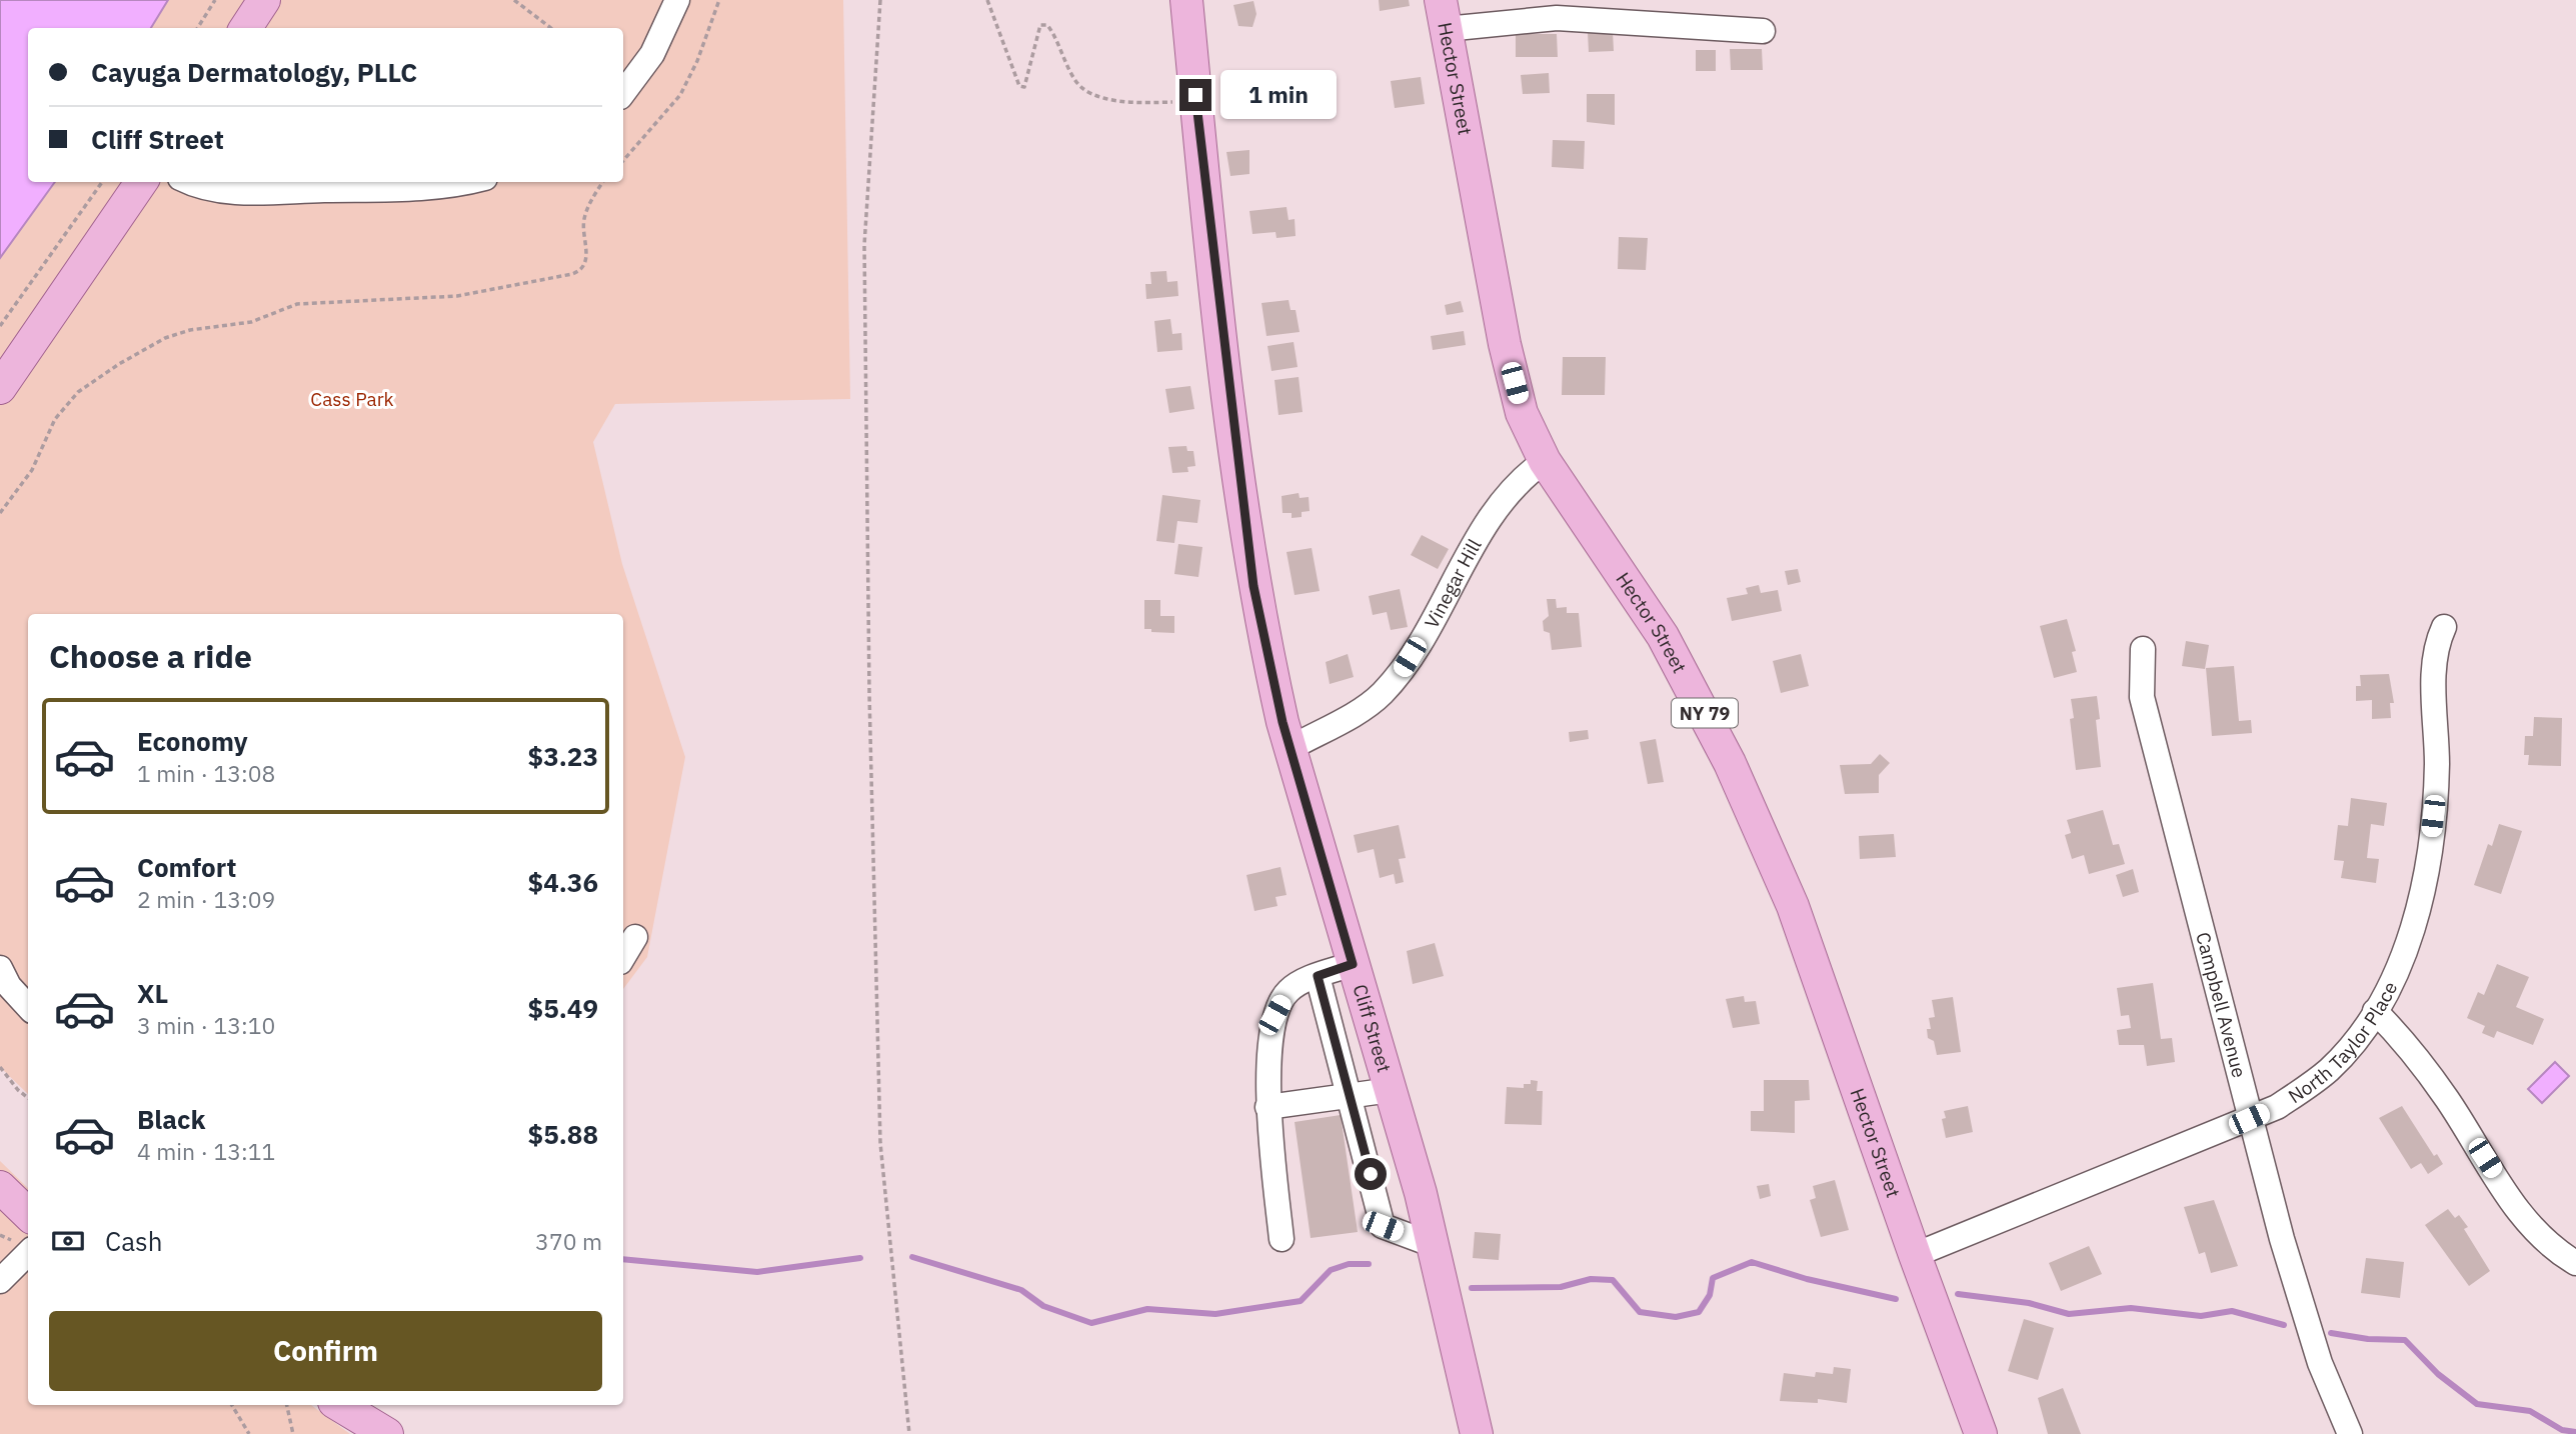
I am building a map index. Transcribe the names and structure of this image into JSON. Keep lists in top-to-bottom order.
{
  "streets": {
    "main road": ["Hector Street", "NY 79", "Cliff Street"],
    "street": ["Vinegar Hill", "Campbell Avenue", "North Taylor Place"]
  },
  "crossings": [
    ["Hector Street", "Vinegar Hill"],
    ["Hector Street", "North Taylor Place"],
    ["Vinegar Hill", "Cliff Street"],
    ["Campbell Avenue", "North Taylor Place"]
  ],
  "parks": ["Cass Park"],
  "page": {
    "banner": ["Cayuga Dermatology, PLLC", "Cliff Street"],
    "bubble": "1 min",
    "heading": "Choose a ride",
    "list": [
      {
        "name": "Economy",
        "note": "1 min · 13:08",
        "value": "$3.23"
      },
      {
        "name": "Comfort",
        "note": "2 min · 13:09",
        "value": "$4.36"
      },
      {
        "name": "XL",
        "note": "3 min · 13:10",
        "value": "$5.49"
      },
      {
        "name": "Black",
        "note": "4 min · 13:11",
        "value": "$5.88"
      }
    ],
    "pay": ["Cash", "370 m"],
    "buttons": "Confirm"
  }
}
